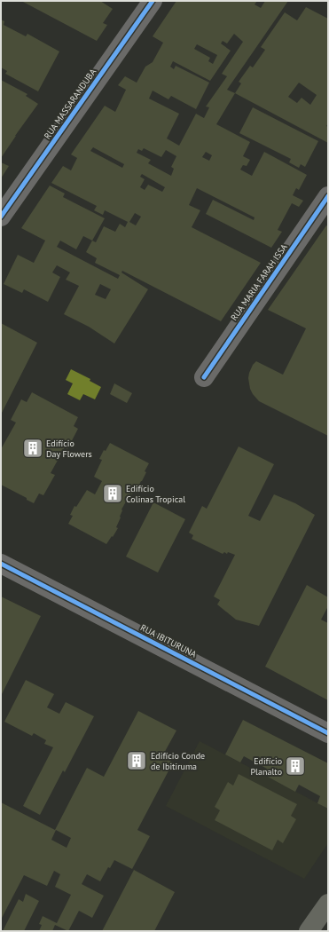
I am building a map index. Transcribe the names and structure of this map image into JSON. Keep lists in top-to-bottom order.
{
  "streets": {
    "street": ["RUA MASSARANDUBA", "RUA MARIA FARAH ISSA", "RUA IBITURUNA"]
  },
  "places": {
    "building": [
      "Edifício Day Flowers",
      "Edifício Colinas Tropical",
      "Edifício Conde de Ibitiruma",
      "Edifício Planalto"
    ]
  }
}
